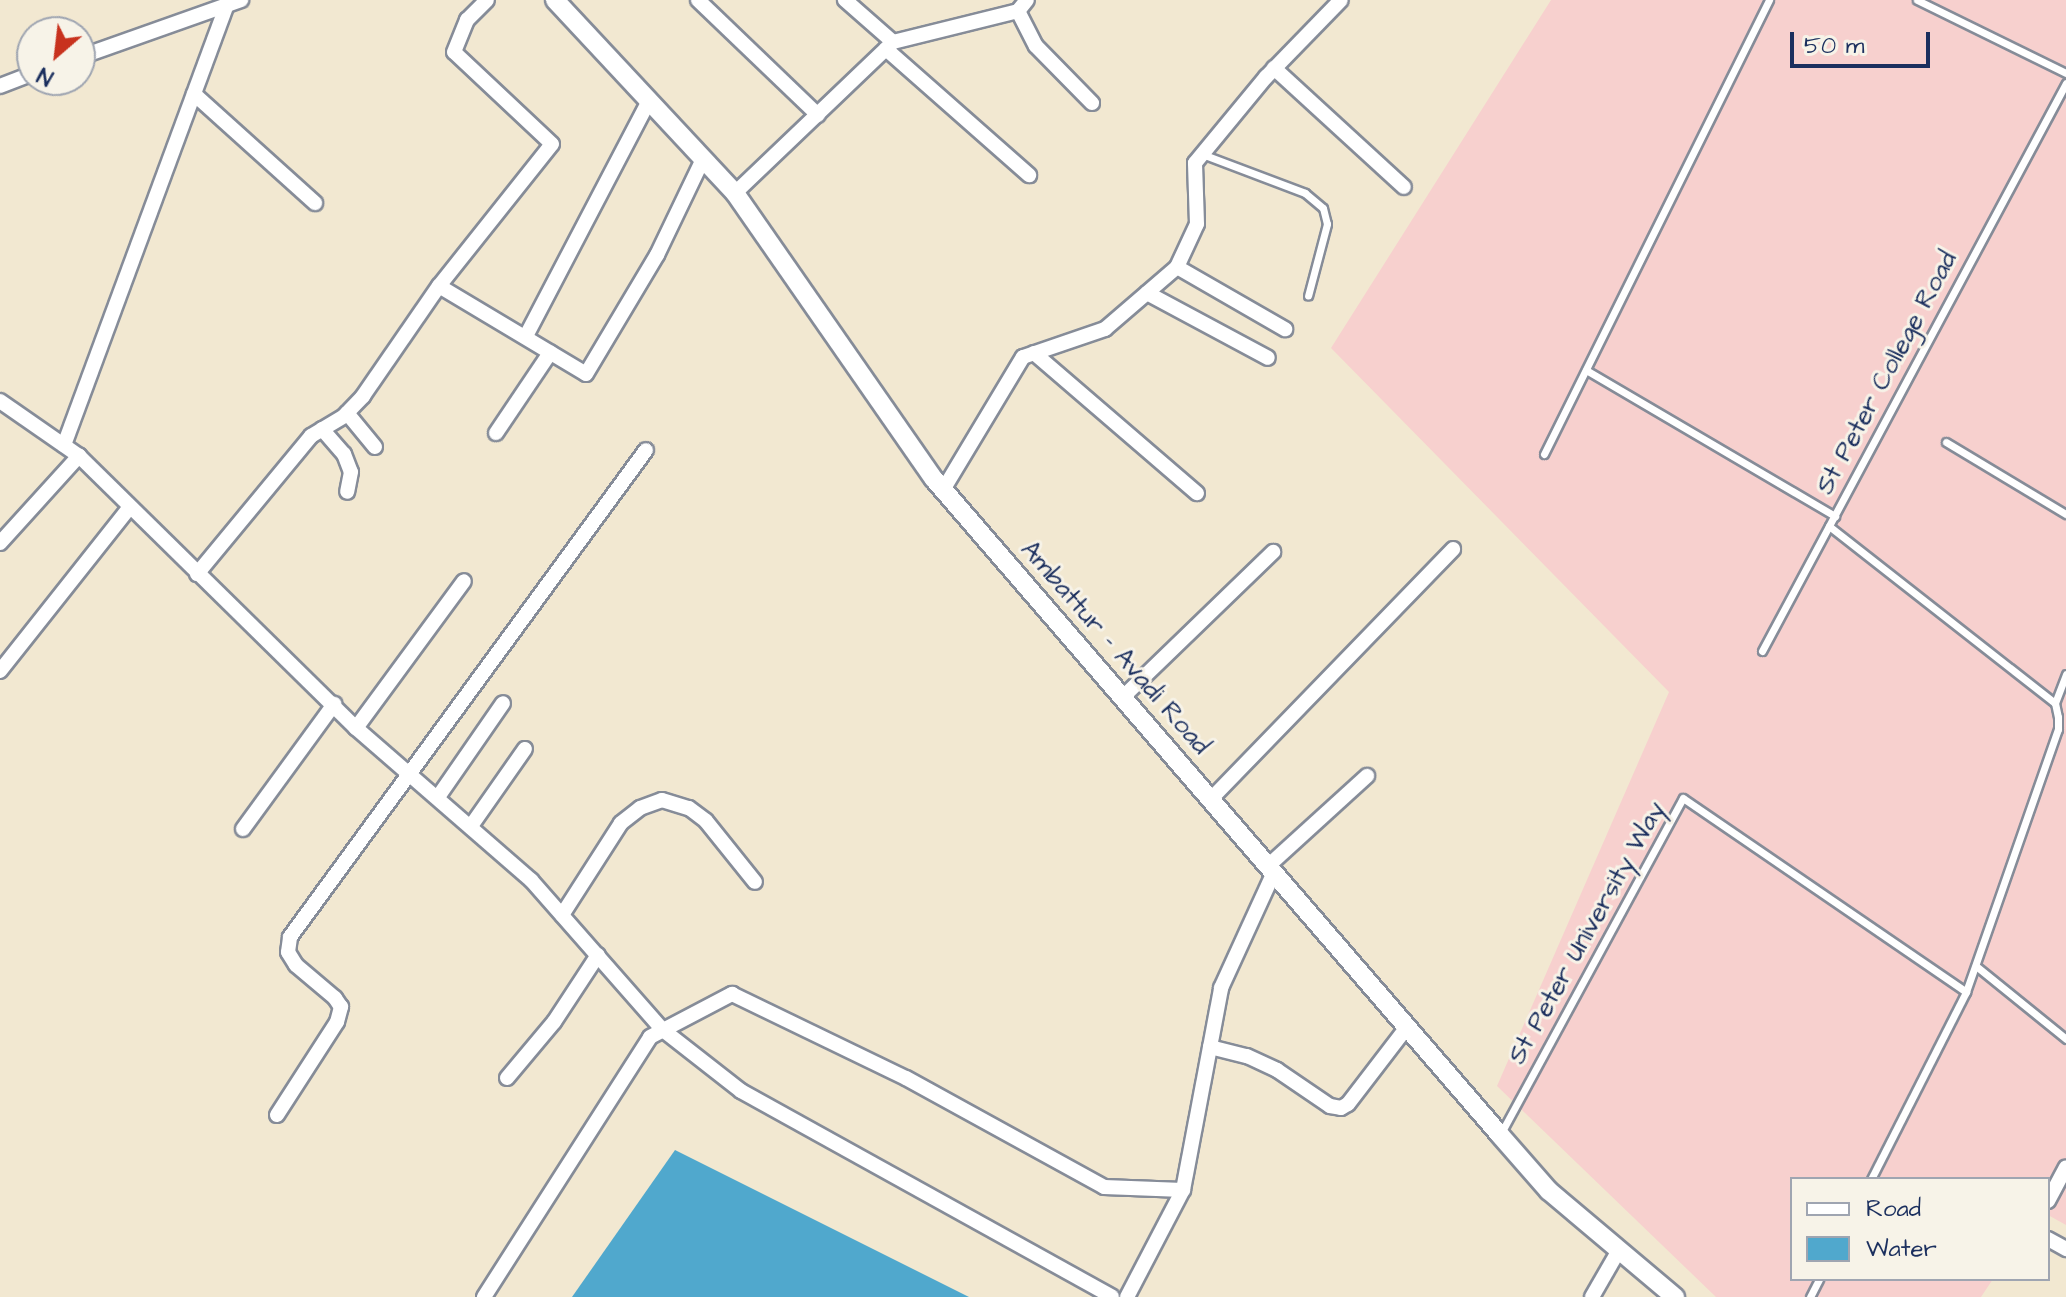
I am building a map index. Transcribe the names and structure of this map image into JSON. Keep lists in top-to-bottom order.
{
  "streets": {
    "street": ["Ambattur - Avadi Road"],
    "lane": ["St Peter College Road", "St Peter University Way"]
  },
  "crossings": [
    ["Ambattur - Avadi Road", "St Peter University Way"]
  ],
  "legend": ["Road", "Water"],
  "scale_bar": "50 m",
  "north": "bottom left"
}
